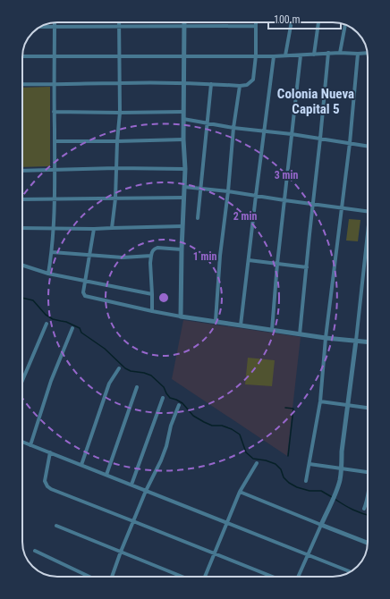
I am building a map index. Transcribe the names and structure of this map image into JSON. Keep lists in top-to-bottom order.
{
  "districts": ["Colonia Nueva Capital 5"],
  "scale_bar": "100 m",
  "rings": ["3 min", "2 min", "1 min"]
}
